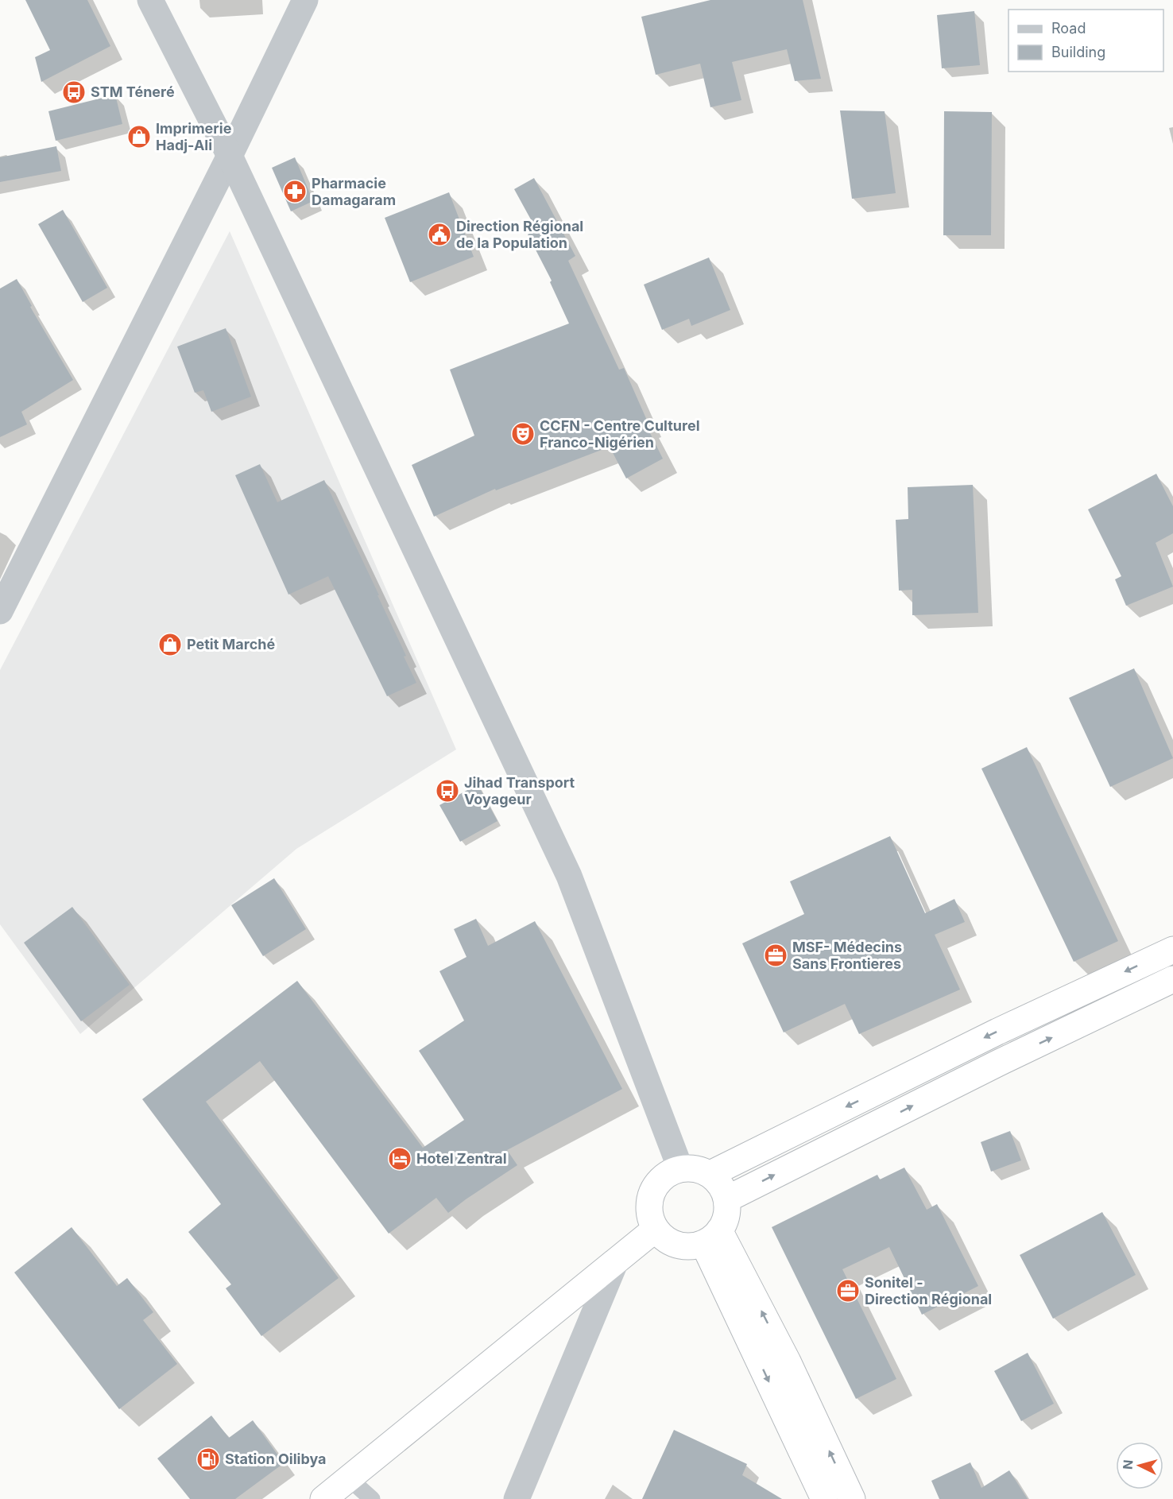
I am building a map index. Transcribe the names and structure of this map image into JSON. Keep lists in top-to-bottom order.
{
  "places": {
    "bus stop": ["STM Téneré", "Jihad Transport Voyageur"],
    "shop": ["Imprimerie Hadj-Ali", "Petit Marché"],
    "pharmacy": ["Pharmacie Damagaram"],
    "public building": ["Direction Régional de la Population"],
    "theatre": ["CCFN - Centre Culturel Franco-Nigérien"],
    "office": ["MSF- Médecins Sans Frontieres", "Sonitel - Direction Régional"],
    "hotel": ["Hotel Zentral"],
    "fuel station": ["Station Oilibya"]
  },
  "legend": ["Road", "Building"],
  "north": "left"
}
